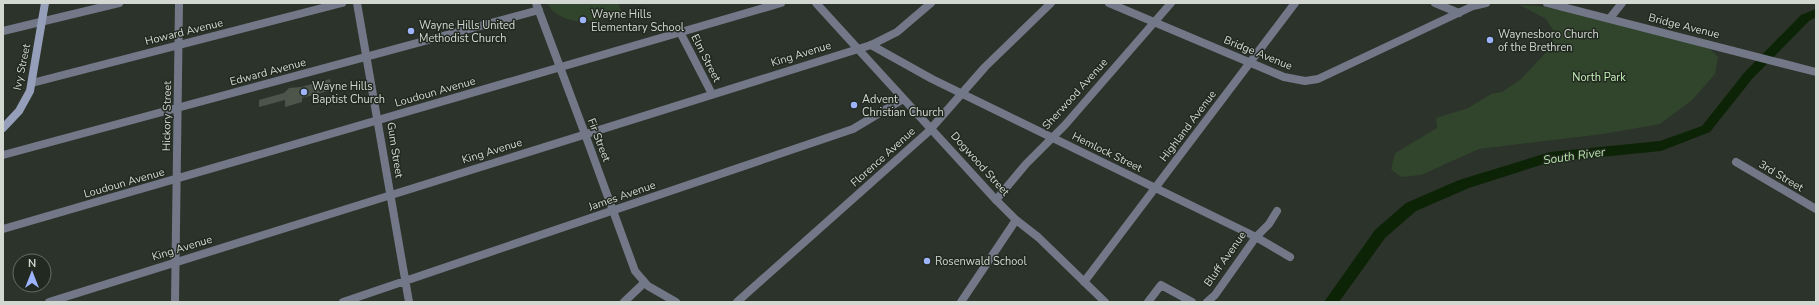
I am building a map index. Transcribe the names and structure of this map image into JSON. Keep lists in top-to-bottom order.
{
  "streets": {
    "main road": ["Ivy Street"],
    "street": [
      "Bridge Avenue",
      "Howard Avenue",
      "King Avenue",
      "Elm Street",
      "Edward Avenue",
      "Loudoun Avenue",
      "Sherwood Avenue",
      "Hickory Street",
      "Highland Avenue",
      "Fir Street",
      "Gum Street",
      "Hemlock Street",
      "Florence Avenue",
      "Dogwood Street",
      "3rd Street",
      "James Avenue",
      "Bluff Avenue"
    ]
  },
  "crossings": [
    ["Bridge Avenue", "Sherwood Avenue"],
    ["Bridge Avenue", "Highland Avenue"],
    ["Howard Avenue", "Ivy Street"],
    ["Howard Avenue", "Hickory Street"],
    ["King Avenue", "Elm Street"],
    ["King Avenue", "Hickory Street"],
    ["King Avenue", "Fir Street"],
    ["King Avenue", "Gum Street"],
    ["King Avenue", "Hemlock Street"],
    ["King Avenue", "Dogwood Street"],
    ["Elm Street", "Loudoun Avenue"],
    ["Edward Avenue", "Hickory Street"],
    ["Edward Avenue", "Fir Street"],
    ["Edward Avenue", "Gum Street"],
    ["Loudoun Avenue", "Hickory Street"],
    ["Loudoun Avenue", "Fir Street"],
    ["Loudoun Avenue", "Gum Street"],
    ["Sherwood Avenue", "Hemlock Street"],
    ["Sherwood Avenue", "Dogwood Street"],
    ["Highland Avenue", "Hemlock Street"],
    ["Highland Avenue", "Dogwood Street"],
    ["Fir Street", "James Avenue"],
    ["Gum Street", "James Avenue"],
    ["Hemlock Street", "Florence Avenue"],
    ["Hemlock Street", "Bluff Avenue"],
    ["Florence Avenue", "Dogwood Street"],
    ["Dogwood Street", "James Avenue"]
  ],
  "water": ["South River"],
  "parks": ["North Park"],
  "places": [
    "Wayne Hills Elementary School",
    "Wayne Hills United Methodist Church",
    "Waynesboro Church of the Brethren",
    "Wayne Hills Baptist Church",
    "Advent Christian Church",
    "Rosenwald School"
  ],
  "north": "top"
}
